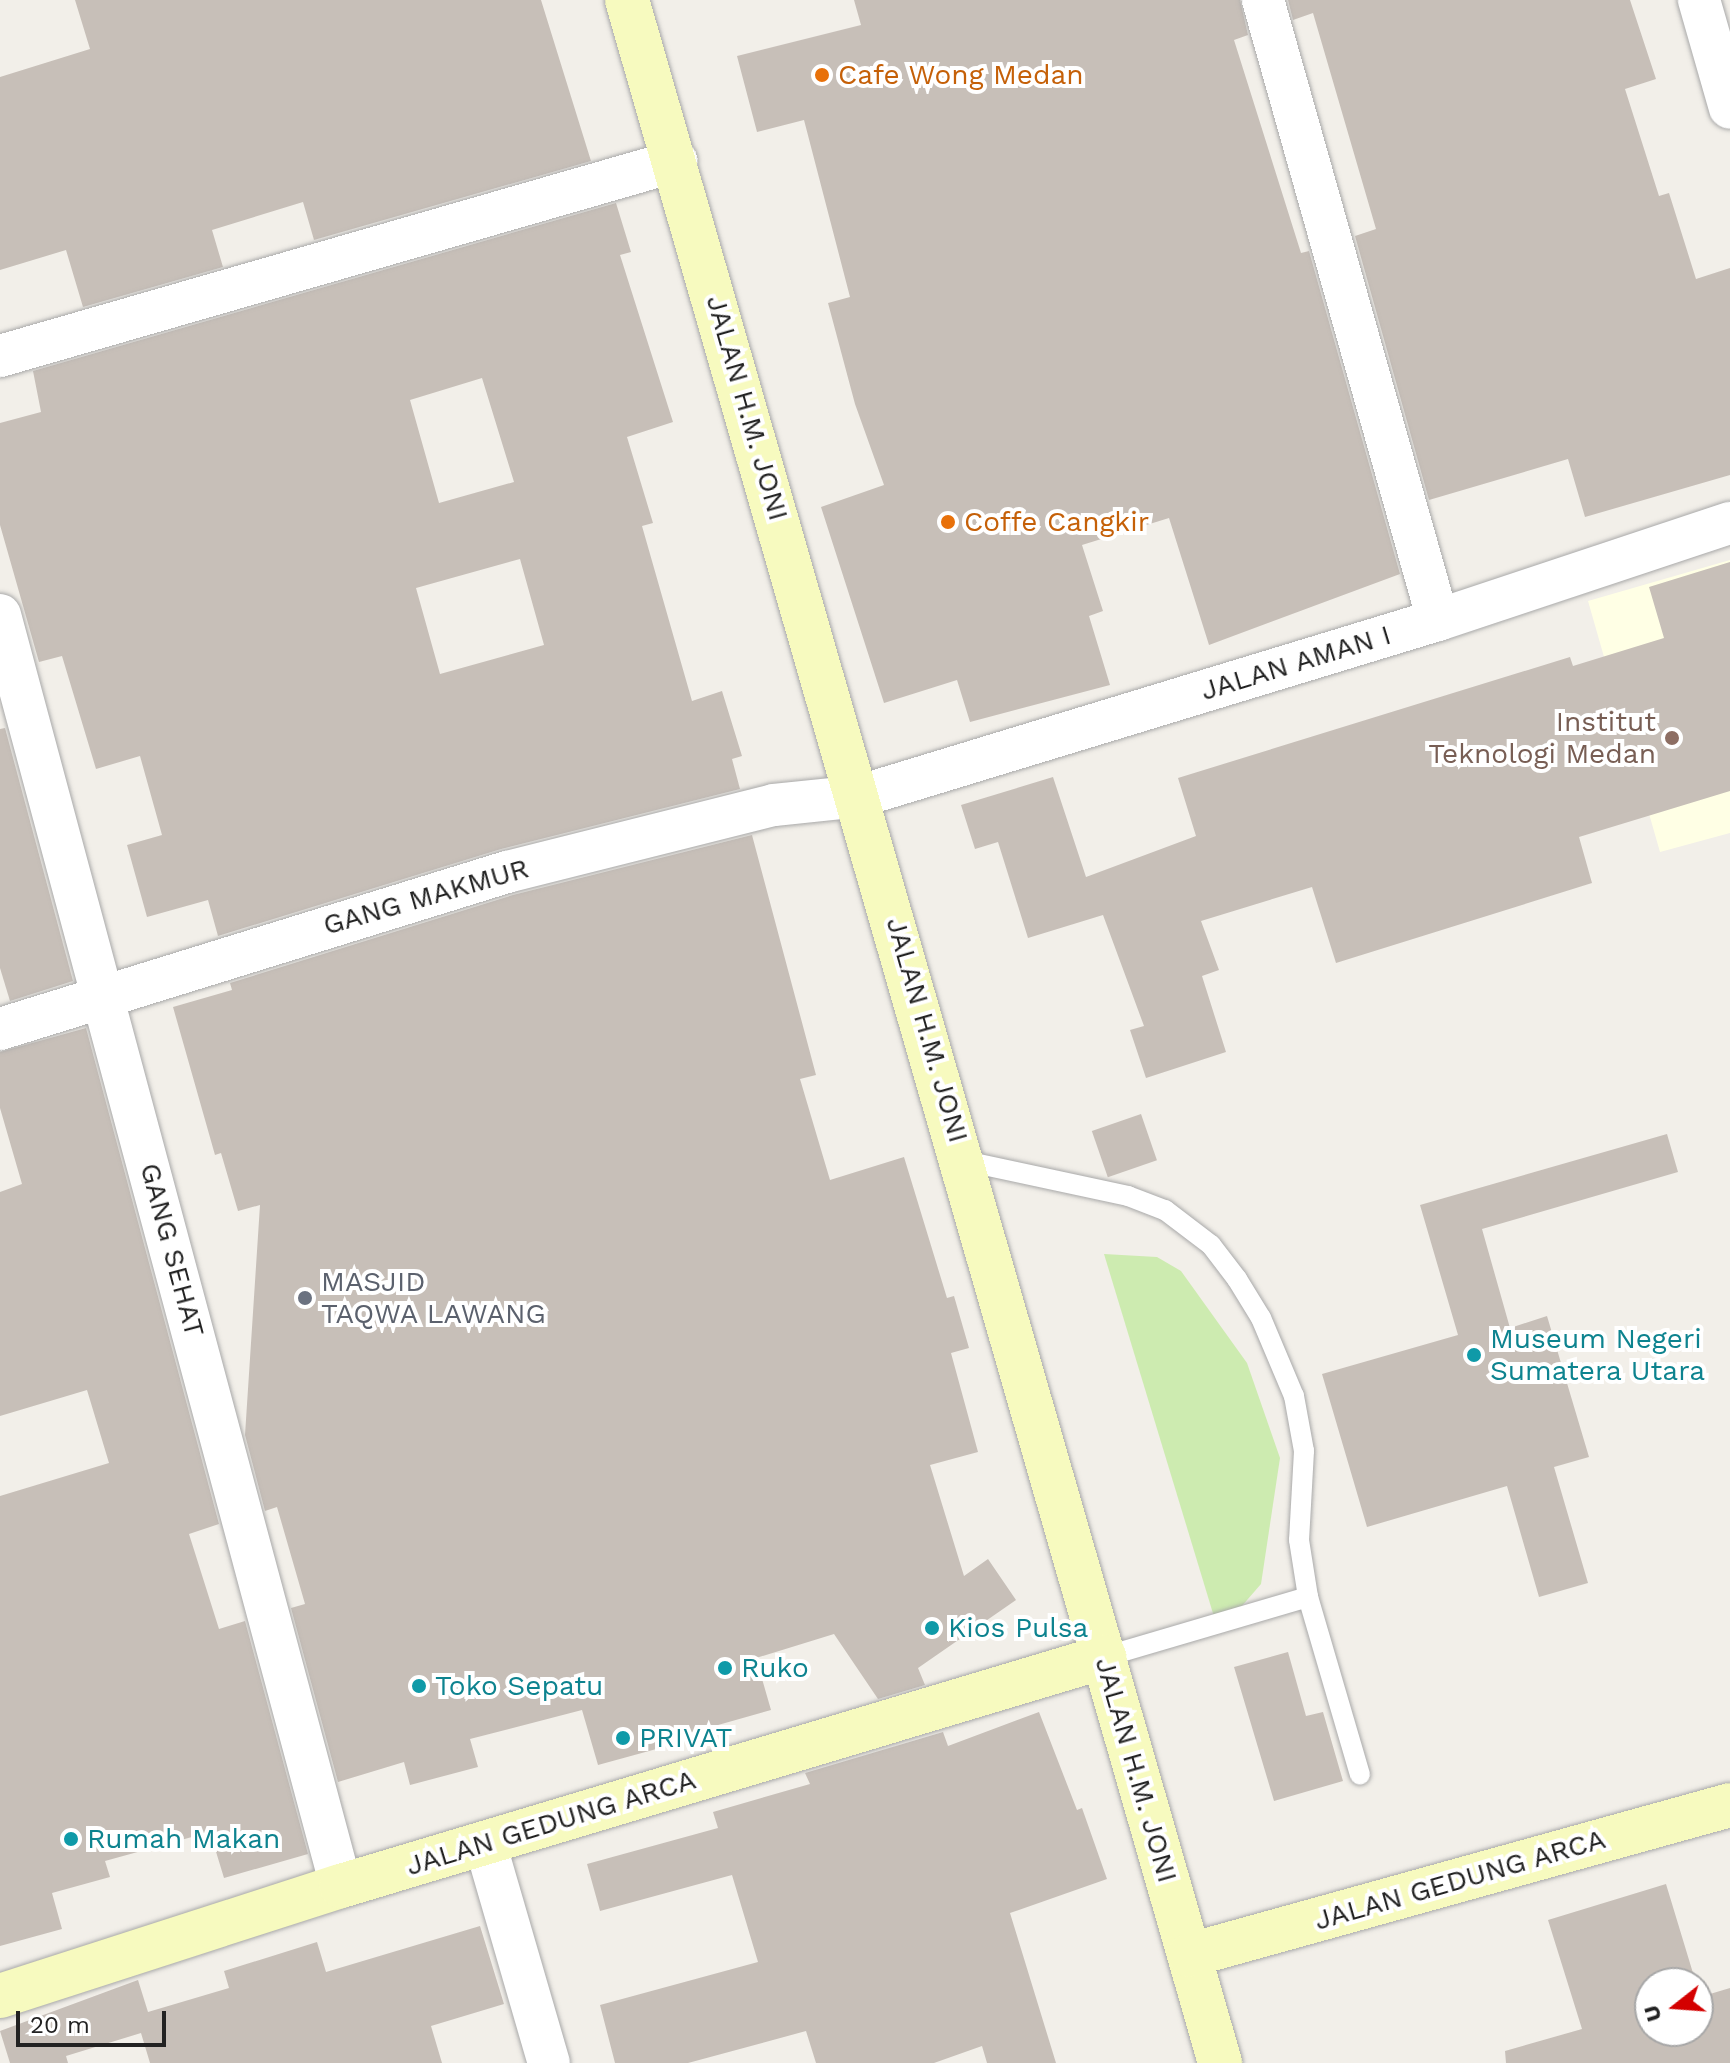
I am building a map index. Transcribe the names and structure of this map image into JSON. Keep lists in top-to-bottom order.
{
  "streets": {
    "street": [
      "JALAN H.M. JONI",
      "JALAN AMAN I",
      "GANG MAKMUR",
      "GANG SEHAT",
      "JALAN GEDUNG ARCA"
    ]
  },
  "crossings": [
    ["JALAN H.M. JONI", "JALAN AMAN I"],
    ["JALAN H.M. JONI", "GANG MAKMUR"],
    ["JALAN H.M. JONI", "JALAN GEDUNG ARCA"],
    ["JALAN AMAN I", "GANG MAKMUR"],
    ["GANG MAKMUR", "GANG SEHAT"],
    ["GANG SEHAT", "JALAN GEDUNG ARCA"]
  ],
  "places": [
    "Cafe Wong Medan",
    "Coffe Cangkir",
    "Institut Teknologi Medan",
    "MASJID TAQWA LAWANG",
    "Museum Negeri Sumatera Utara",
    "Kios Pulsa",
    "Ruko",
    "Toko Sepatu",
    "PRIVAT",
    "Rumah Makan"
  ],
  "scale_bar": "20 m",
  "north": "left"
}
